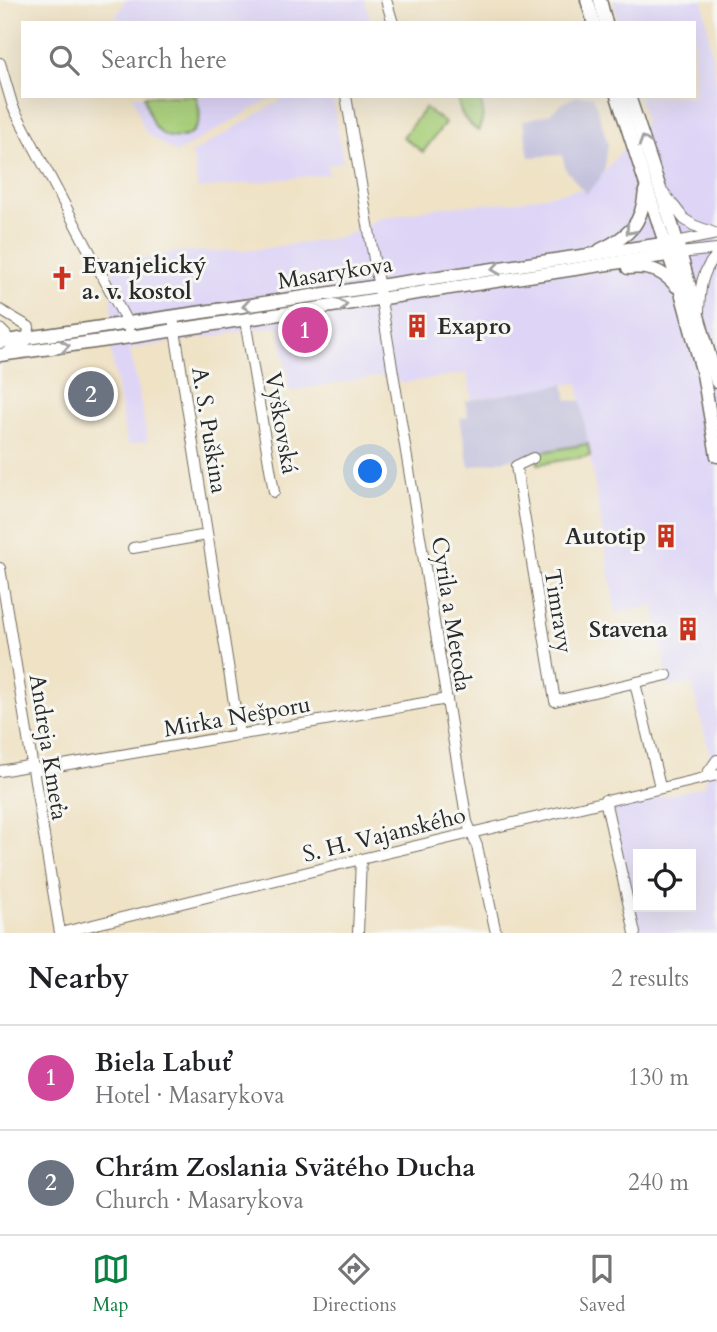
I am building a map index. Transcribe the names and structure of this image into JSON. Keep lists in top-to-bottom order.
{
  "streets": {
    "main road": ["Masarykova"],
    "street": [
      "Vyškovská",
      "A. S. Puškina",
      "Timravy",
      "Cyrila a Metoda",
      "Mirka Nešporu",
      "Andreja Kmeťa",
      "S. H. Vajanského"
    ]
  },
  "crossings": [
    ["Masarykova", "Vyškovská"],
    ["Masarykova", "A. S. Puškina"],
    ["Masarykova", "Cyrila a Metoda"],
    ["A. S. Puškina", "Mirka Nešporu"],
    ["Cyrila a Metoda", "Mirka Nešporu"],
    ["Cyrila a Metoda", "S. H. Vajanského"],
    ["Mirka Nešporu", "Andreja Kmeťa"],
    ["Andreja Kmeťa", "S. H. Vajanského"]
  ],
  "places": {
    "church": ["Evanjelický a. v. kostol"],
    "building": ["Exapro", "Autotip", "Stavena"]
  },
  "page": {
    "search": "Search here",
    "pins": ["1", "2"],
    "heading": ["Nearby", "2 results"],
    "list": [
      {
        "mark": "1",
        "name": "Biela Labuť",
        "note": "Hotel · Masarykova",
        "value": "130 m"
      },
      {
        "mark": "2",
        "name": "Chrám Zoslania Svätého Ducha",
        "note": "Church · Masarykova",
        "value": "240 m"
      }
    ],
    "nav": ["Map", "Directions", "Saved"]
  }
}
